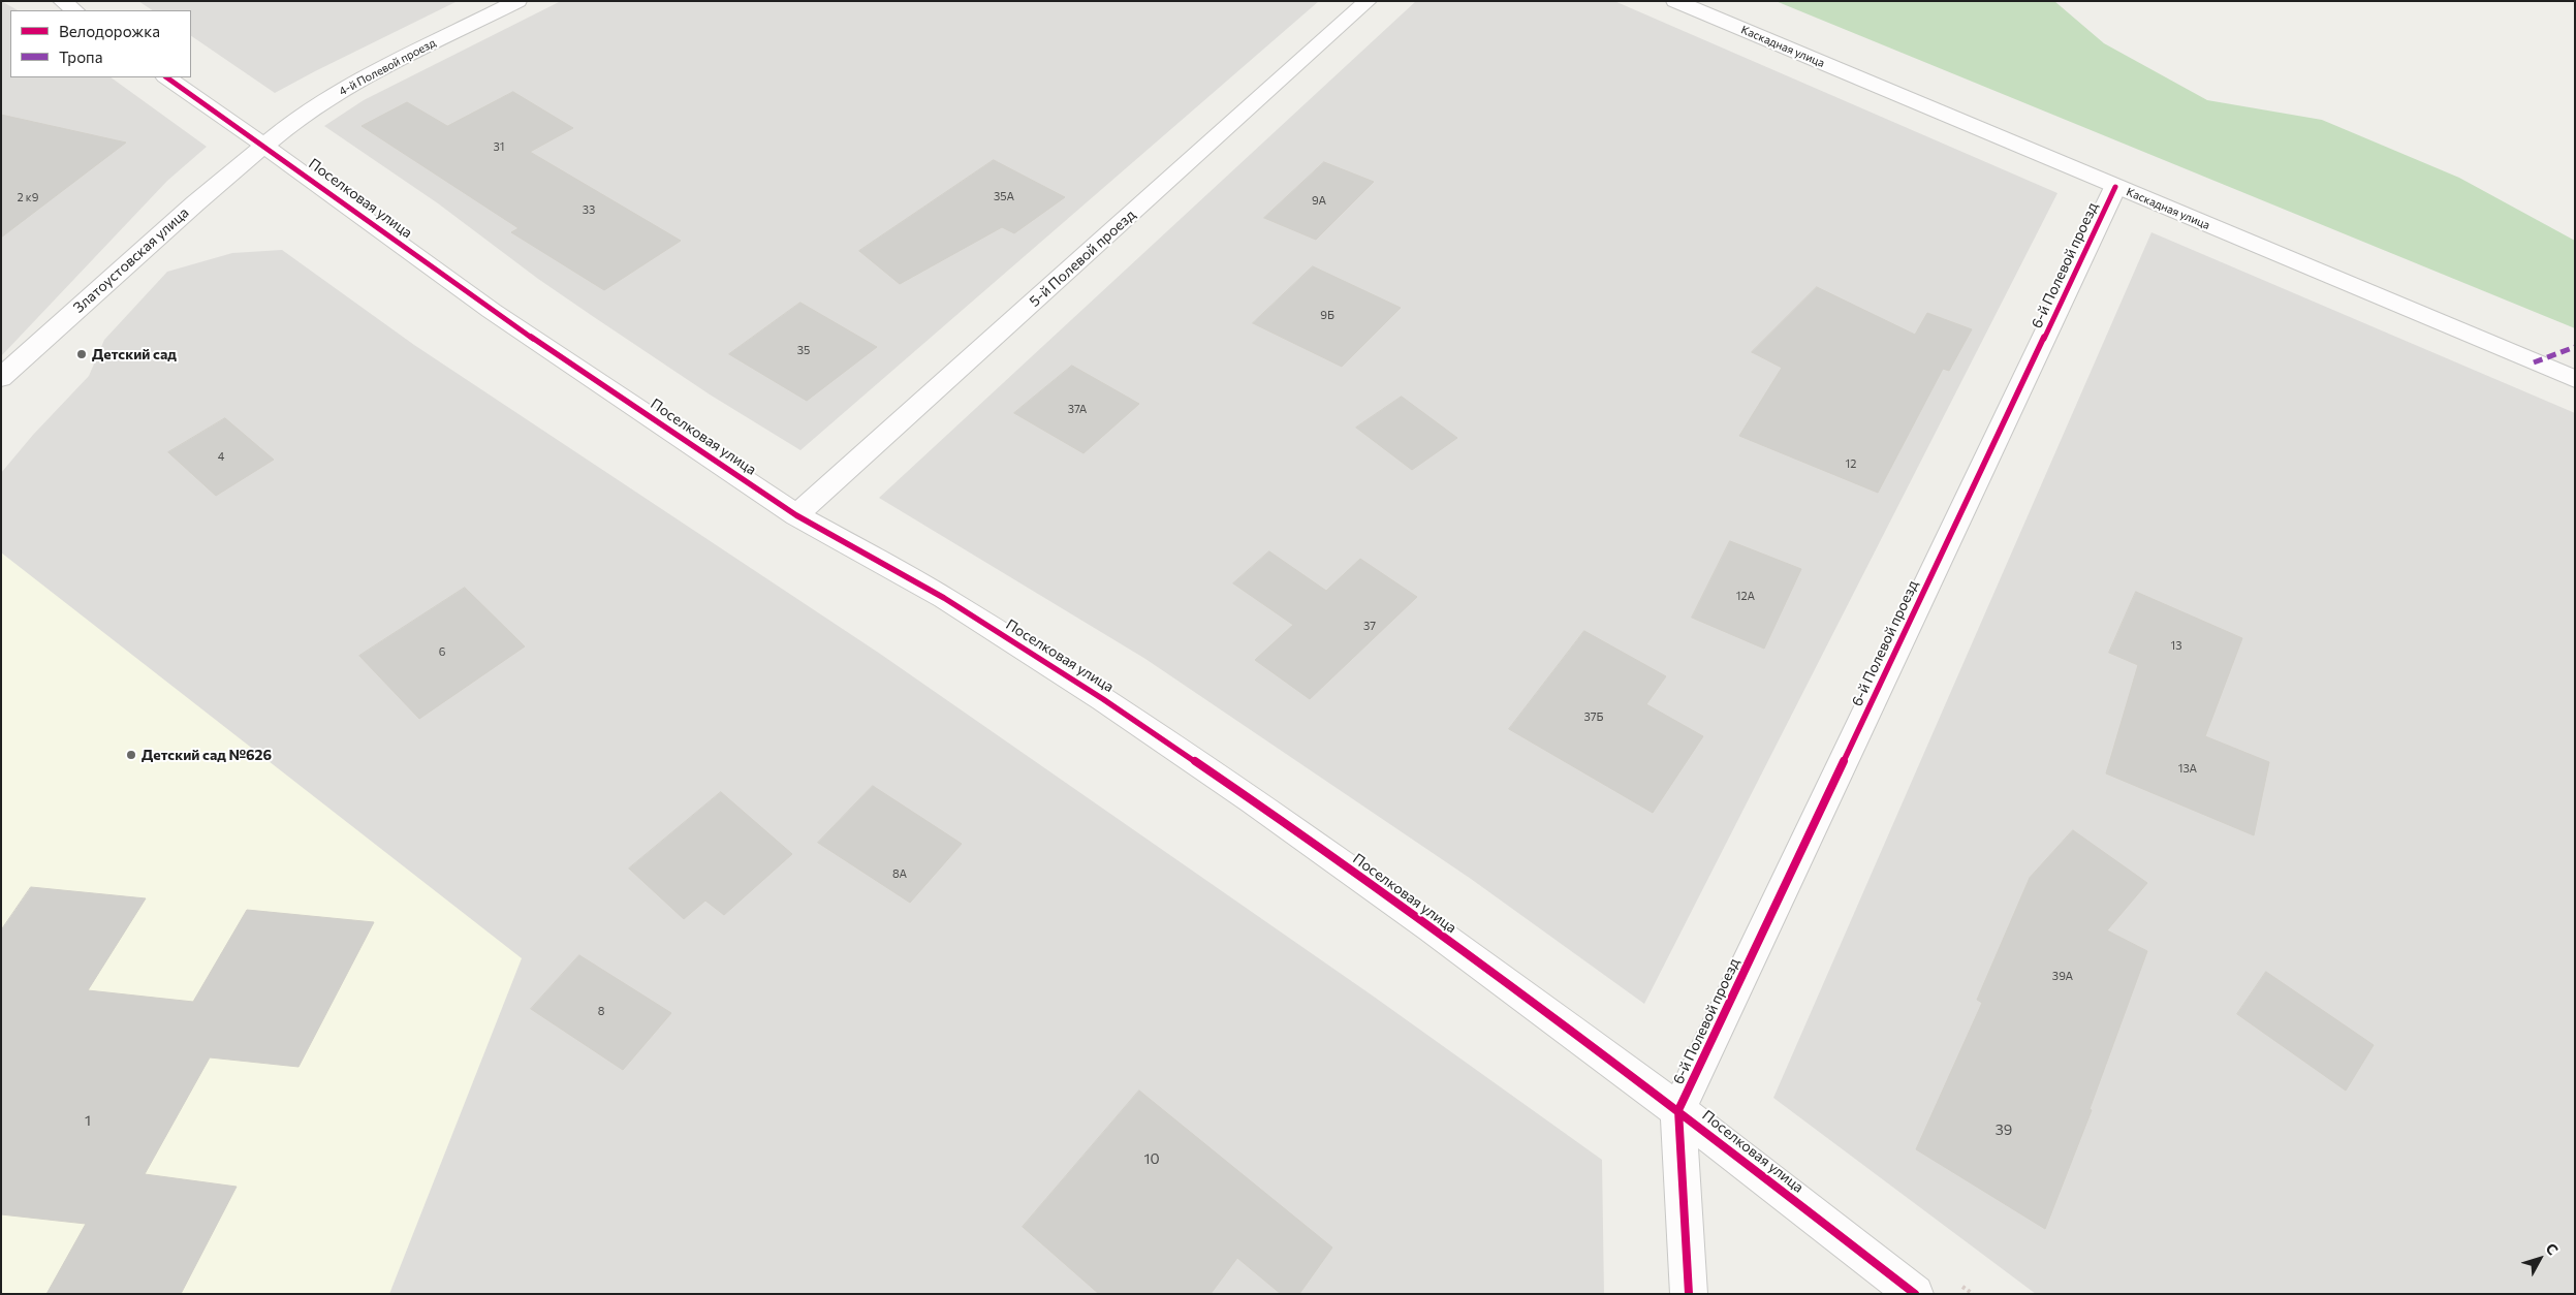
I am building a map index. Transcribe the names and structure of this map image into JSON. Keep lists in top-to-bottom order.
{
  "streets": {
    "street": [
      "Каскадная улица",
      "4-й Полевой проезд",
      "Поселковая улица",
      "5-й Полевой проезд",
      "Златоустовская улица",
      "6-й Полевой проезд"
    ]
  },
  "crossings": [
    ["Каскадная улица", "6-й Полевой проезд"],
    ["4-й Полевой проезд", "Поселковая улица"],
    ["4-й Полевой проезд", "Златоустовская улица"],
    ["Поселковая улица", "5-й Полевой проезд"],
    ["Поселковая улица", "Златоустовская улица"],
    ["Поселковая улица", "6-й Полевой проезд"]
  ],
  "places": ["Детский сад", "Детский сад №626"],
  "house_numbers": [
    "31",
    "35А",
    "2 к9",
    "9А",
    "33",
    "9Б",
    "35",
    "37А",
    "4",
    "12",
    "12А",
    "37",
    "13",
    "6",
    "37Б",
    "13А",
    "8А",
    "39А",
    "8",
    "1",
    "39",
    "10"
  ],
  "legend": ["Велодорожка", "Тропа"],
  "north": "top right"
}
